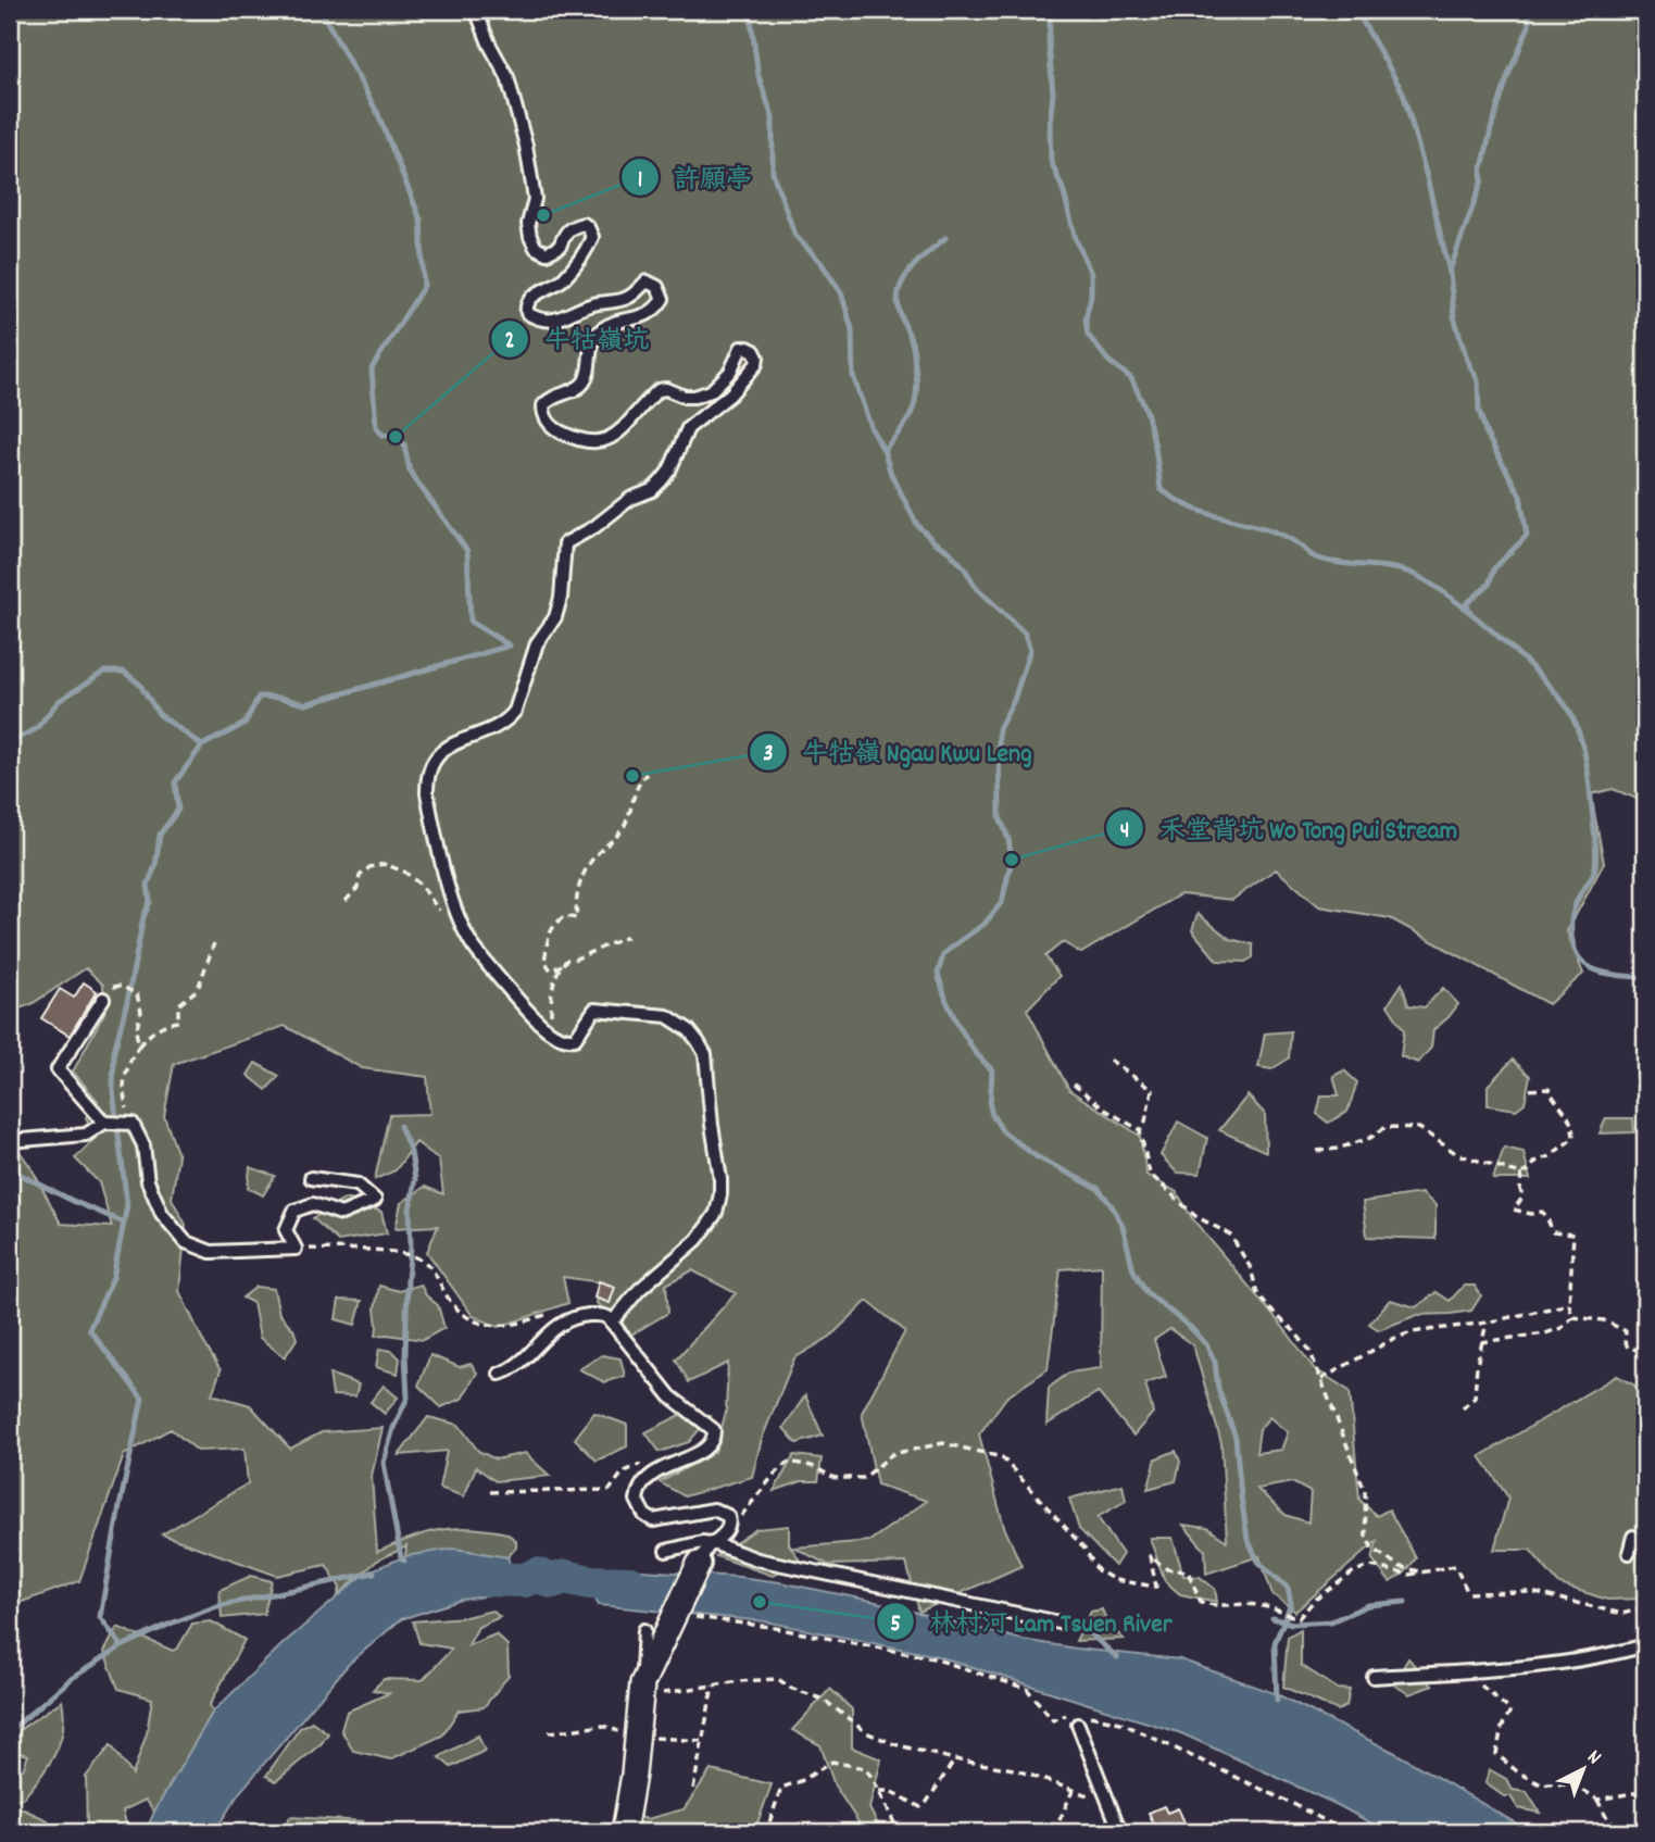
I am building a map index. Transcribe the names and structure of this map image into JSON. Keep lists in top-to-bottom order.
{
  "places": [
    "許願亭",
    "牛牯嶺坑",
    "牛牯嶺 Ngau Kwu Leng",
    "禾堂背坑 Wo Tong Pui Stream",
    "林村河 Lam Tsuen River"
  ],
  "north": "top right"
}
